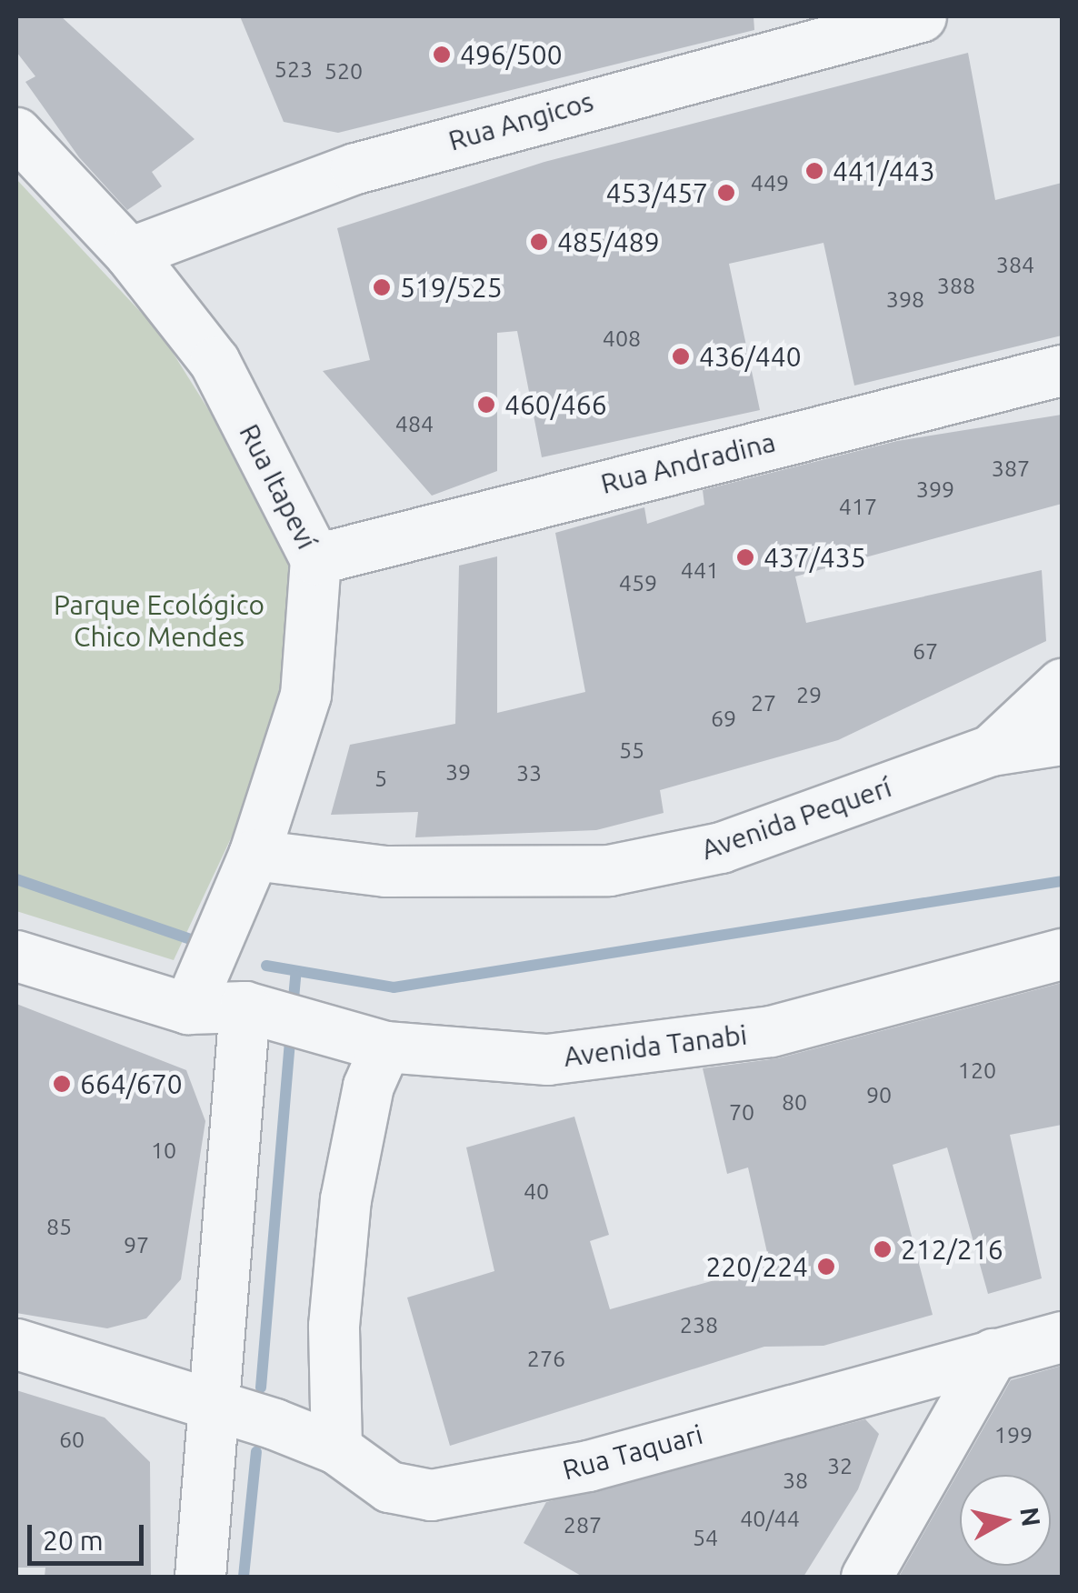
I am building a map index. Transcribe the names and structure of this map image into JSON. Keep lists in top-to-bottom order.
{
  "streets": {
    "street": [
      "Rua Angicos",
      "Rua Andradina",
      "Rua Itapeví",
      "Avenida Pequerí",
      "Avenida Tanabi",
      "Rua Taquari"
    ]
  },
  "crossings": [
    ["Rua Angicos", "Rua Itapeví"],
    ["Rua Andradina", "Rua Itapeví"],
    ["Rua Itapeví", "Avenida Pequerí"],
    ["Rua Itapeví", "Avenida Tanabi"]
  ],
  "parks": ["Parque Ecológico Chico Mendes"],
  "places": [
    "496/500",
    "441/443",
    "453/457",
    "485/489",
    "519/525",
    "436/440",
    "460/466",
    "437/435",
    "664/670",
    "212/216",
    "220/224"
  ],
  "house_numbers": [
    "523",
    "520",
    "449",
    "384",
    "388",
    "398",
    "408",
    "484",
    "387",
    "399",
    "417",
    "441",
    "459",
    "67",
    "29",
    "27",
    "69",
    "55",
    "39",
    "33",
    "5",
    "120",
    "90",
    "80",
    "70",
    "10",
    "40",
    "85",
    "97",
    "238",
    "276",
    "199",
    "60",
    "32",
    "38",
    "40/44",
    "287",
    "54"
  ],
  "scale_bar": "20 m",
  "north": "right"
}
